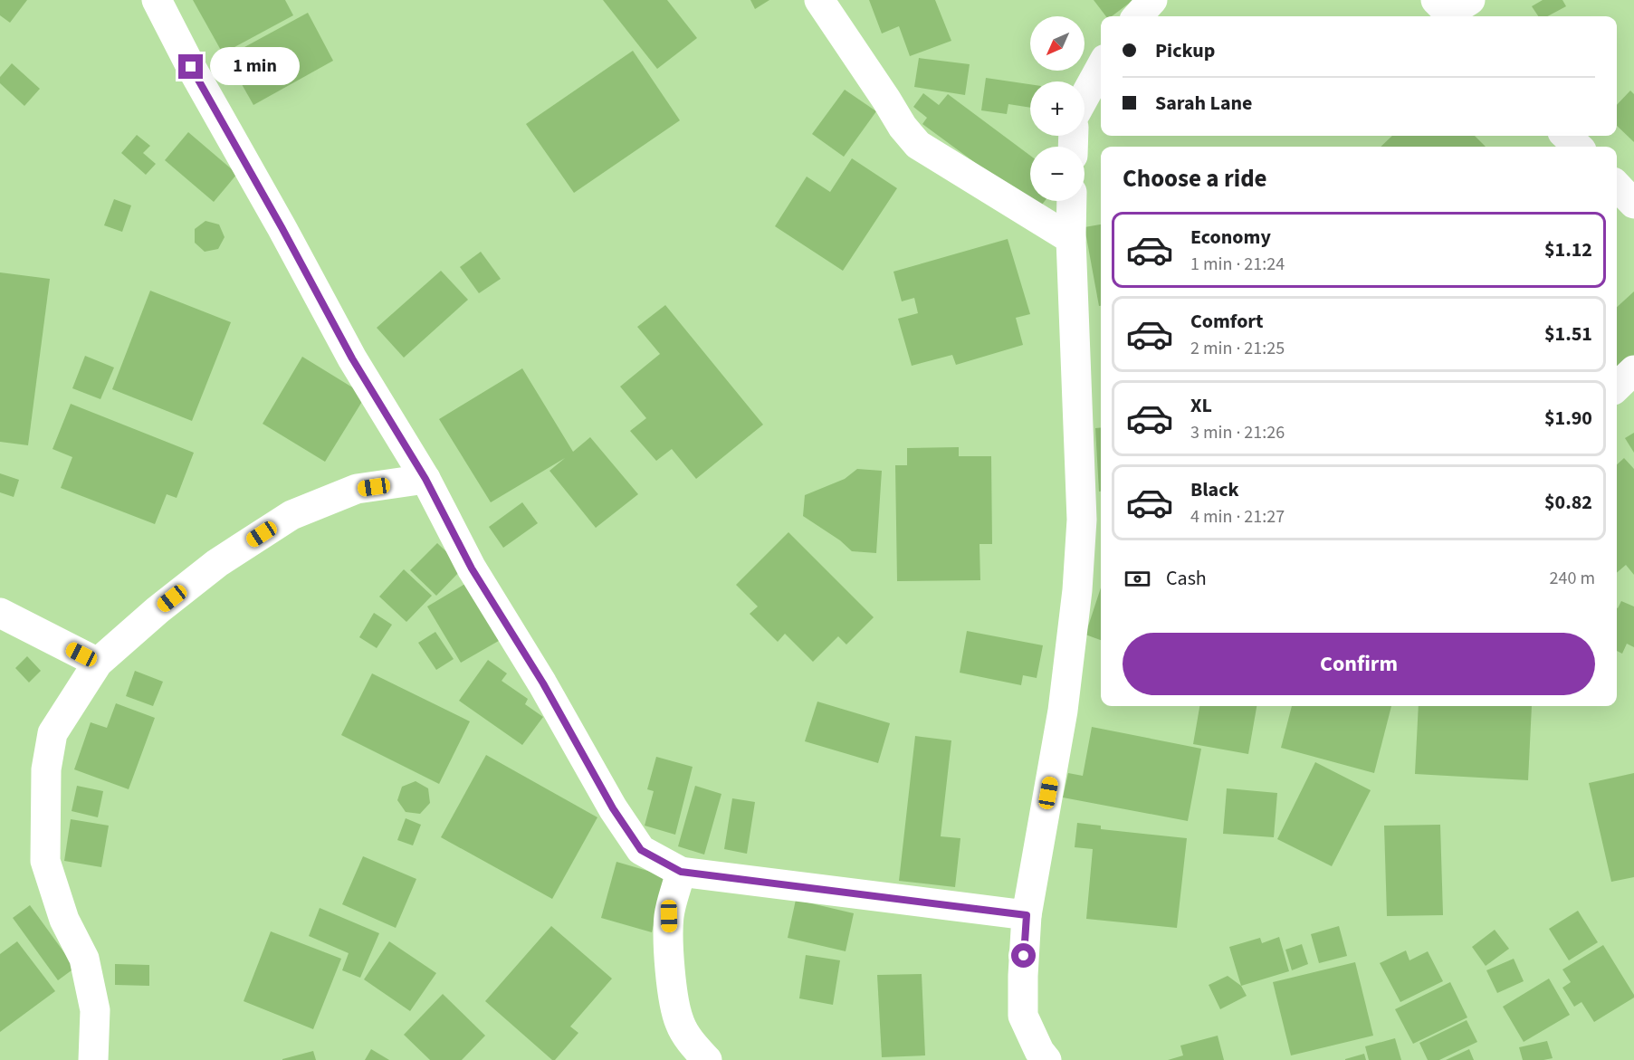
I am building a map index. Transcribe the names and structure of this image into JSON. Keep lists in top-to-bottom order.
{
  "north": "bottom left",
  "page": {
    "map_buttons": ["+", "−"],
    "banner": ["Pickup", "Sarah Lane"],
    "bubble": "1 min",
    "heading": "Choose a ride",
    "list": [
      {
        "name": "Economy",
        "note": "1 min · 21:24",
        "value": "$1.12"
      },
      {
        "name": "Comfort",
        "note": "2 min · 21:25",
        "value": "$1.51"
      },
      {
        "name": "XL",
        "note": "3 min · 21:26",
        "value": "$1.90"
      },
      {
        "name": "Black",
        "note": "4 min · 21:27",
        "value": "$0.82"
      }
    ],
    "pay": ["Cash", "240 m"],
    "buttons": "Confirm"
  }
}
